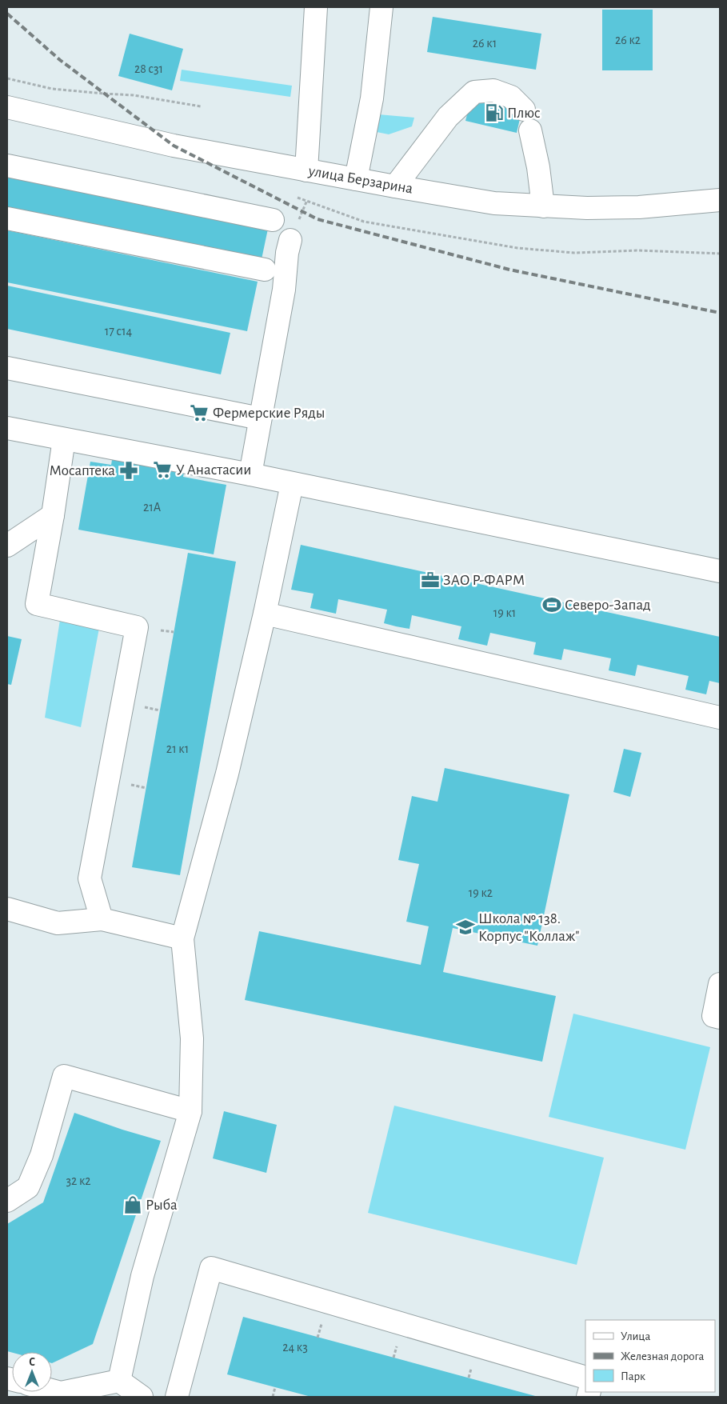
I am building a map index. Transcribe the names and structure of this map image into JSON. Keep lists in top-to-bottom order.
{
  "streets": {
    "street": ["улица Берзарина"]
  },
  "places": {
    "fuel station": ["Плюс"],
    "supermarket": ["Фермерские Ряды", "У Анастасии"],
    "pharmacy": ["Мосаптека"],
    "office": ["ЗАО Р-ФАРМ"],
    "sports": ["Северо-Запад"],
    "school or university": ["Школа № 138. Корпус \"Коллаж\""],
    "shop": ["Рыба"]
  },
  "house_numbers": [
    "26 к2",
    "26 к1",
    "28 с31",
    "17 с14",
    "21А",
    "19 к1",
    "21 к1",
    "19 к2",
    "32 к2",
    "24 к3"
  ],
  "legend": ["Улица", "Железная дорога", "Парк"],
  "north": "top"
}
